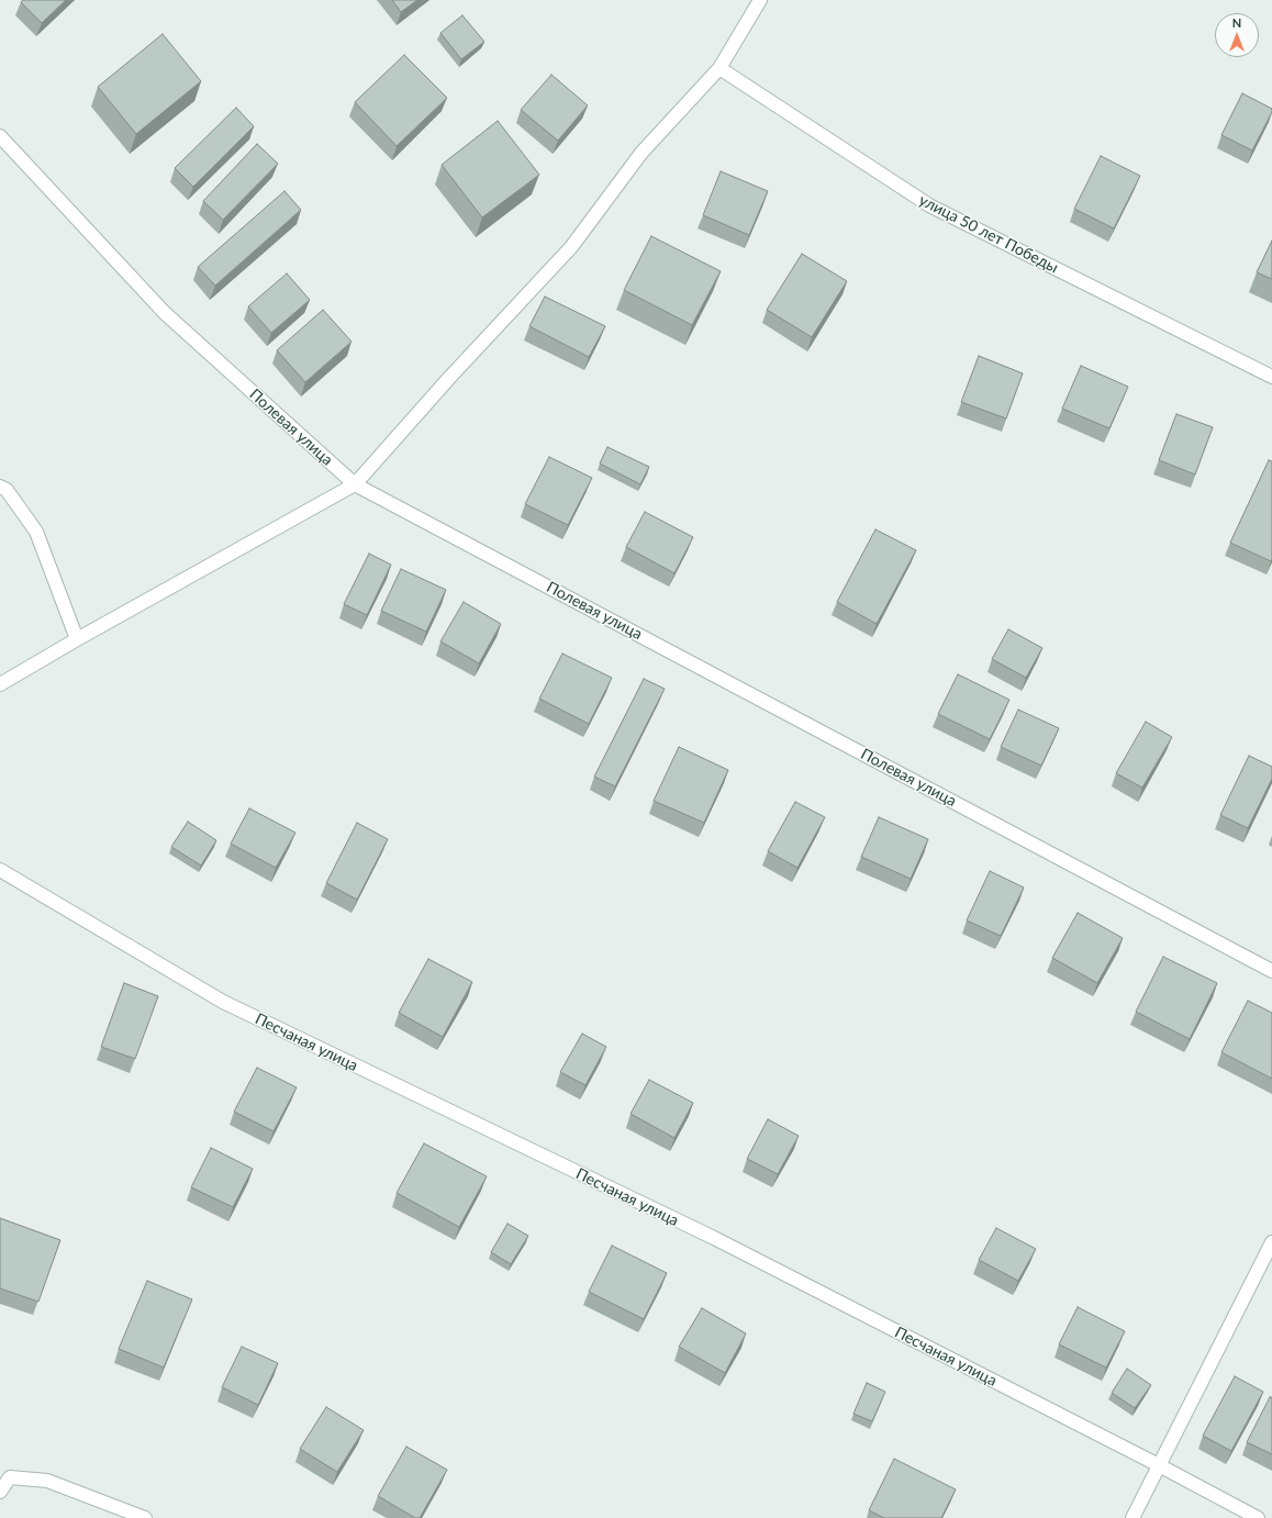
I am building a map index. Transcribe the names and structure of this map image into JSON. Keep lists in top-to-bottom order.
{
  "streets": {
    "street": ["улица 50 лет Победы", "Полевая улица", "Песчаная улица"]
  },
  "north": "top"
}
